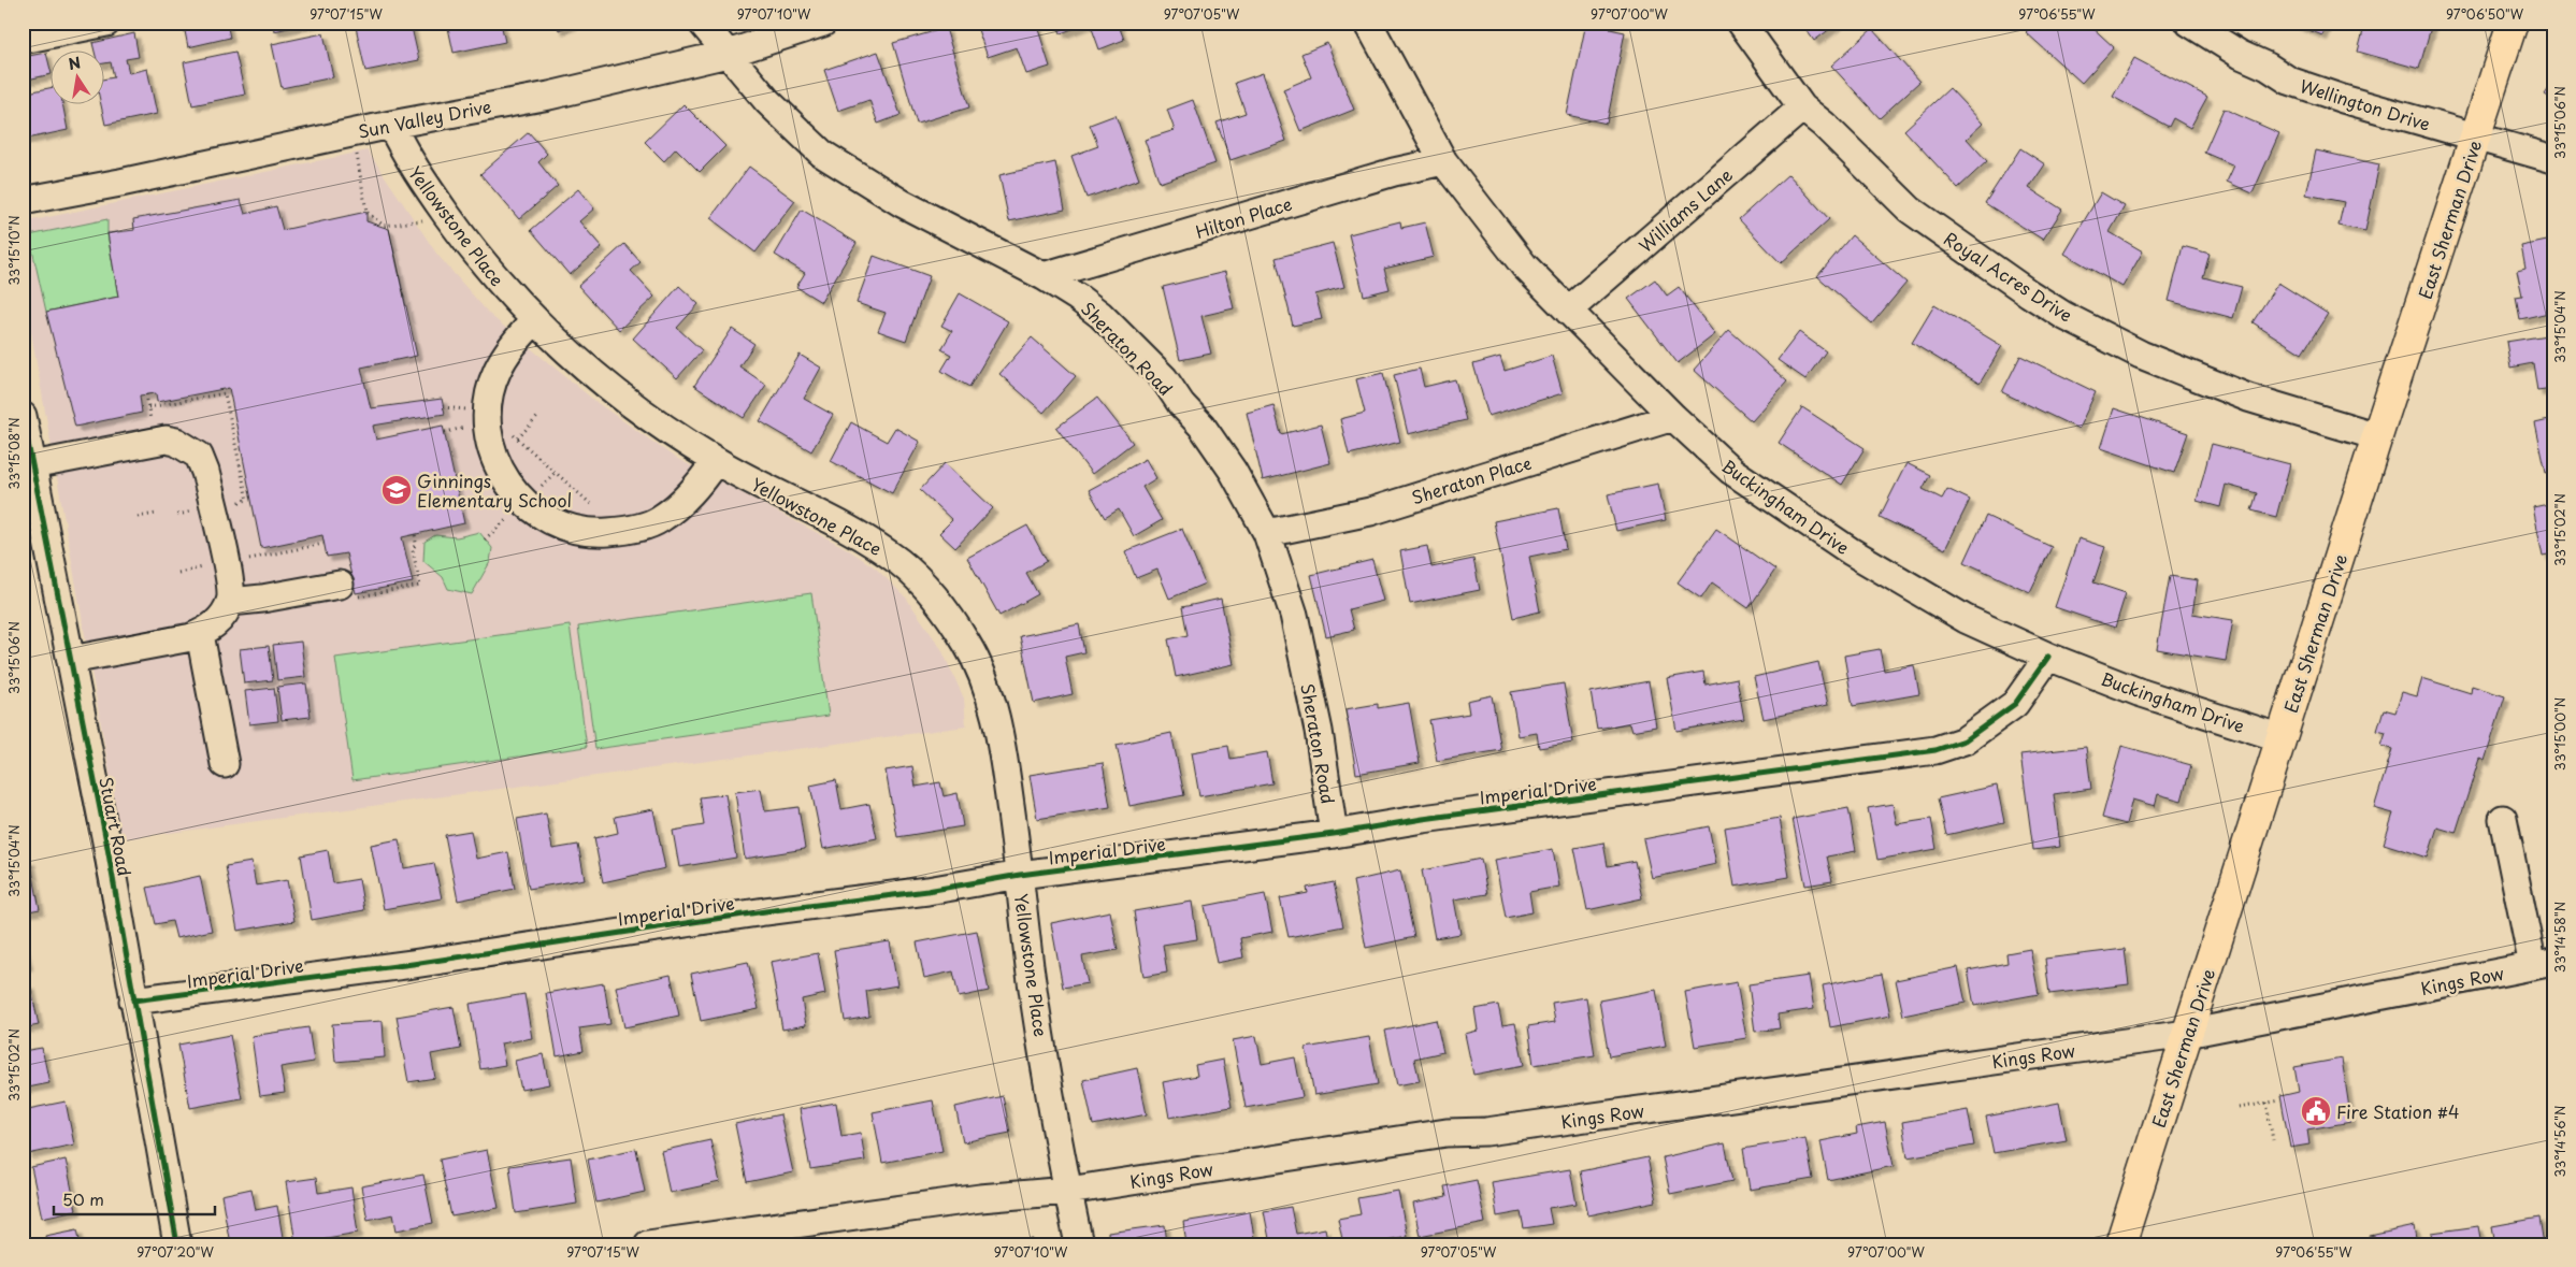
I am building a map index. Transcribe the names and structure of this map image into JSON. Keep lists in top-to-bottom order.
{
  "streets": {
    "main road": ["East Sherman Drive"],
    "street": [
      "Wellington Drive",
      "Sun Valley Drive",
      "Williams Lane",
      "Hilton Place",
      "Yellowstone Place",
      "Royal Acres Drive",
      "Sheraton Road",
      "Sheraton Place",
      "Buckingham Drive",
      "Imperial Drive",
      "Stuart Road",
      "Kings Row"
    ]
  },
  "crossings": [
    ["Wellington Drive", "East Sherman Drive"],
    ["Sun Valley Drive", "Yellowstone Place"],
    ["Sun Valley Drive", "Sheraton Road"],
    ["Williams Lane", "Royal Acres Drive"],
    ["Williams Lane", "Buckingham Drive"],
    ["Hilton Place", "Sheraton Road"],
    ["Hilton Place", "Buckingham Drive"],
    ["East Sherman Drive", "Royal Acres Drive"],
    ["East Sherman Drive", "Buckingham Drive"],
    ["East Sherman Drive", "Kings Row"],
    ["Yellowstone Place", "Imperial Drive"],
    ["Yellowstone Place", "Kings Row"],
    ["Sheraton Road", "Sheraton Place"],
    ["Sheraton Road", "Imperial Drive"],
    ["Sheraton Place", "Buckingham Drive"],
    ["Buckingham Drive", "Imperial Drive"],
    ["Imperial Drive", "Stuart Road"]
  ],
  "places": {
    "school or university": ["Ginnings Elementary School"],
    "public building": ["Fire Station #4"]
  },
  "scale_bar": "50 m",
  "north": "top",
  "coordinates": [
    "97°07'15\"W",
    "97°07'10\"W",
    "97°07'05\"W",
    "97°07'00\"W",
    "97°06'55\"W",
    "97°06'50\"W",
    "33°15'06\"N",
    "33°15'10\"N",
    "33°15'04\"N",
    "33°15'08\"N",
    "33°15'02\"N",
    "33°15'00\"N",
    "33°14'58\"N",
    "33°14'56\"N",
    "97°07'20\"W"
  ]
}
